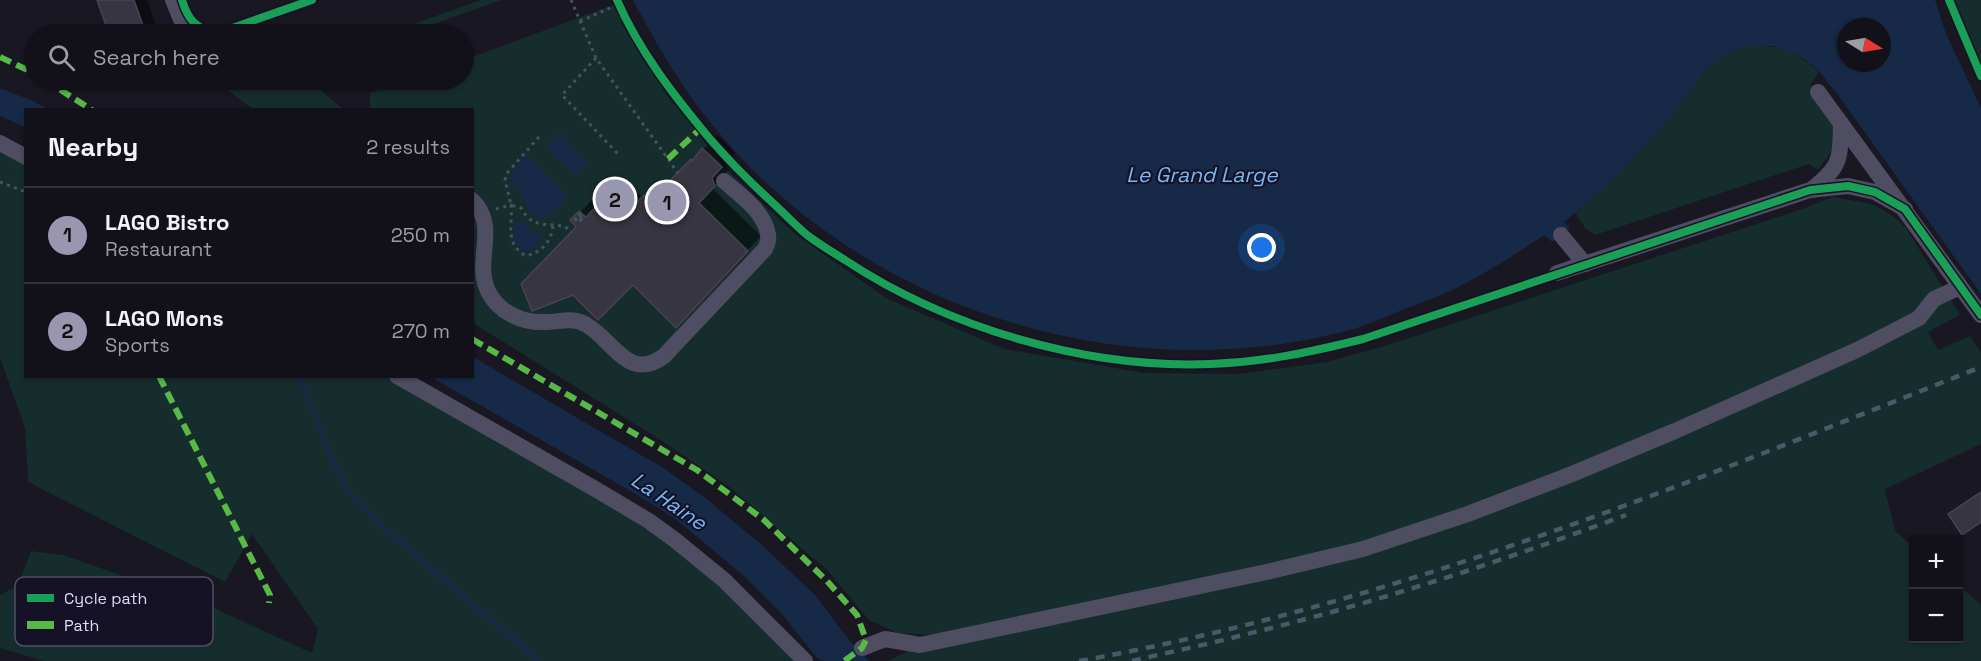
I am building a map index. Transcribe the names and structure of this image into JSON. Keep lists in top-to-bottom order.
{
  "water": ["Le Grand Large", "La Haine"],
  "legend": ["Cycle path", "Path"],
  "north": "right",
  "page": {
    "search": "Search here",
    "heading": ["Nearby", "2 results"],
    "pins": ["2", "1"],
    "list": [
      {
        "mark": "1",
        "name": "LAGO Bistro",
        "note": "Restaurant",
        "value": "250 m"
      },
      {
        "mark": "2",
        "name": "LAGO Mons",
        "note": "Sports",
        "value": "270 m"
      }
    ],
    "map_buttons": ["+", "−"]
  }
}
